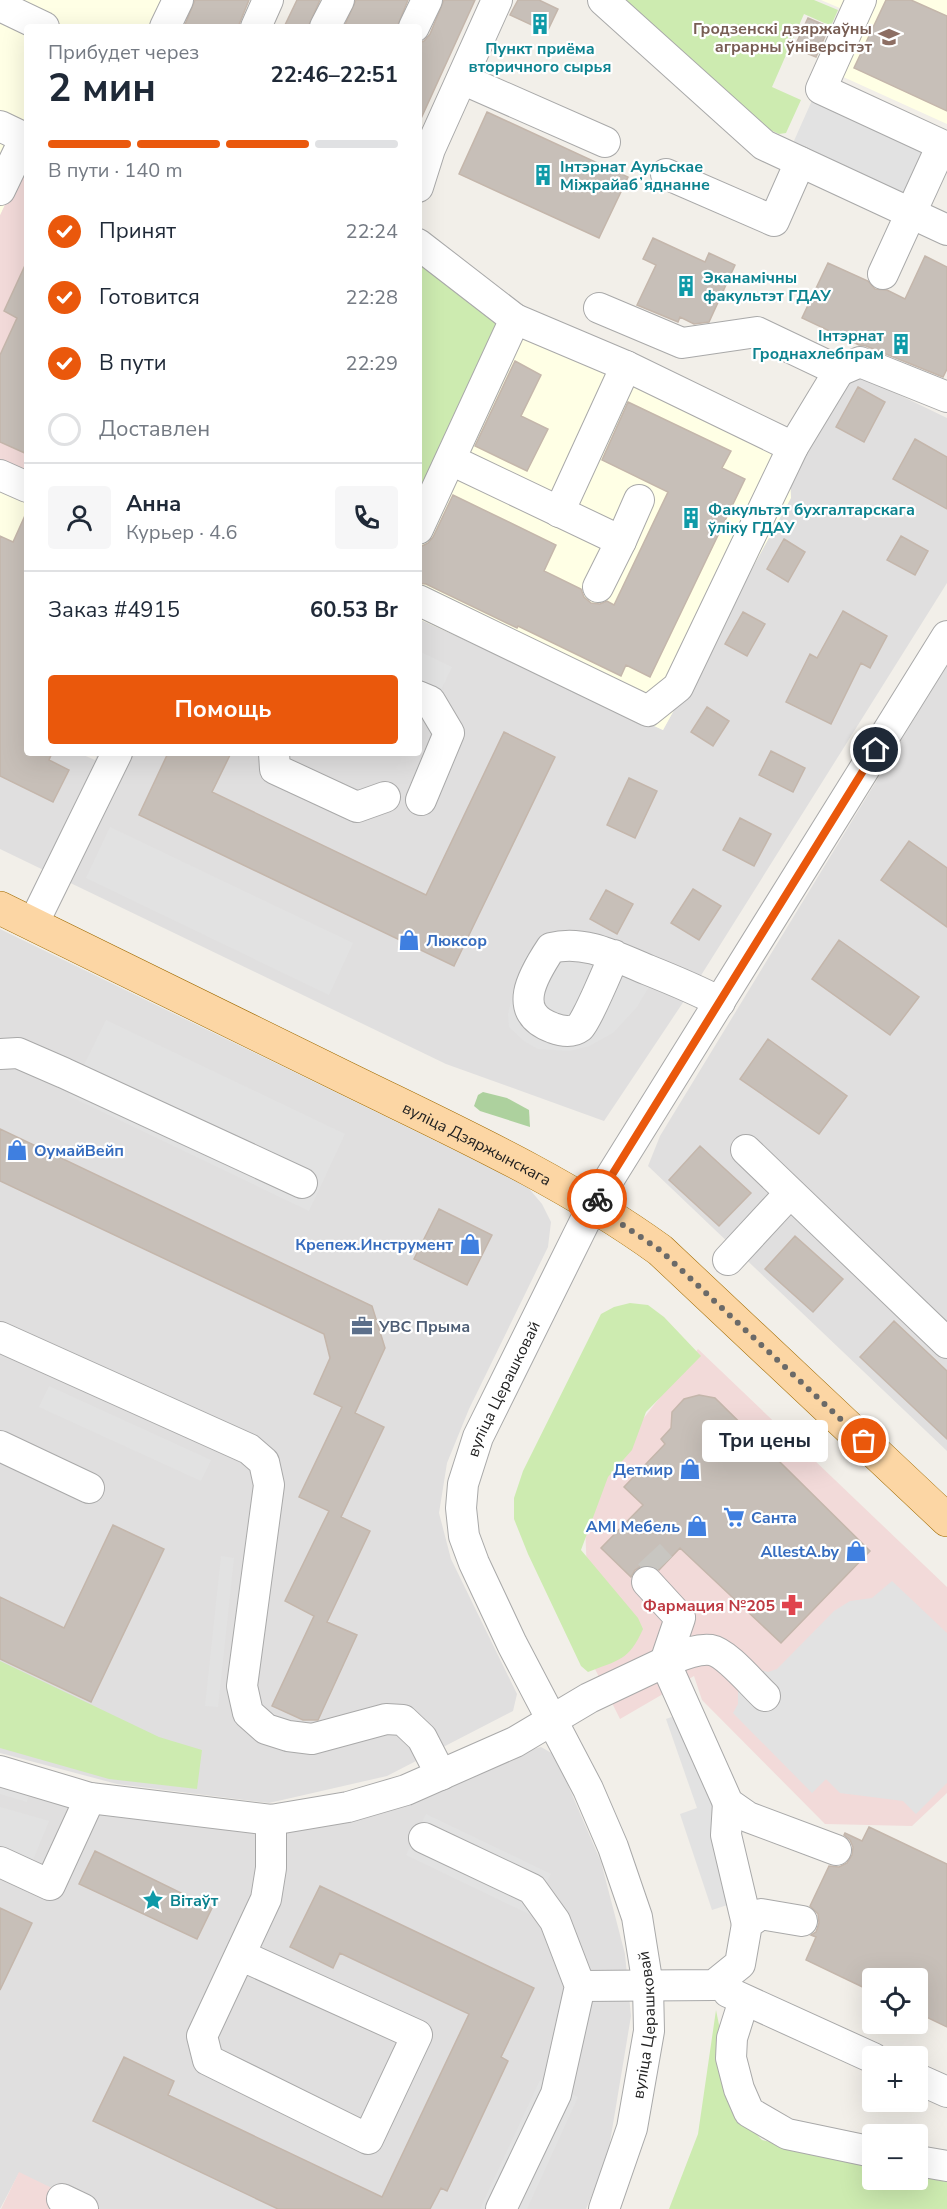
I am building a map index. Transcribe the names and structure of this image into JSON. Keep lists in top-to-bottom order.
{
  "streets": {
    "main road": ["вуліца Дзяржынскага"],
    "street": ["вуліца Церашковай"]
  },
  "crossings": [
    ["вуліца Дзяржынскага", "вуліца Церашковай"]
  ],
  "places": {
    "building": [
      "Пункт приёма вторичного сырья",
      "Інтэрнат Аульскае Міжрайабʼяднанне",
      "Эканамічны факультэт ГДАУ",
      "Інтэрнат Гроднахлебпрам",
      "Факультэт бухгалтарскага ўліку ГДАУ"
    ],
    "school or university": ["Гродзенскі дзяржаўны аграрны ўніверсітэт"],
    "shop": [
      "Люксор",
      "ОумайВейп",
      "Крепеж.Инструмент",
      "Детмир",
      "AMI Мебель",
      "AllestA.by"
    ],
    "office": ["УВС Прыма"],
    "other": ["Три цены"],
    "supermarket": ["Санта"],
    "pharmacy": ["Фармация №205"],
    "place": ["Вітаўт"]
  },
  "page": {
    "heading": ["2 мин", "Прибудет через", "22:46–22:51"],
    "panel": [
      "Анна",
      "Курьер · 4.6",
      "Заказ #4915",
      "60.53 Br"
    ],
    "bar": "В пути · 140 m",
    "list": [
      ["Принят", "22:24"],
      ["Готовится", "22:28"],
      ["В пути", "22:29"],
      "Доставлен"
    ],
    "buttons": "Помощь",
    "bubble": "Три цены",
    "map_buttons": ["+", "−"]
  }
}
